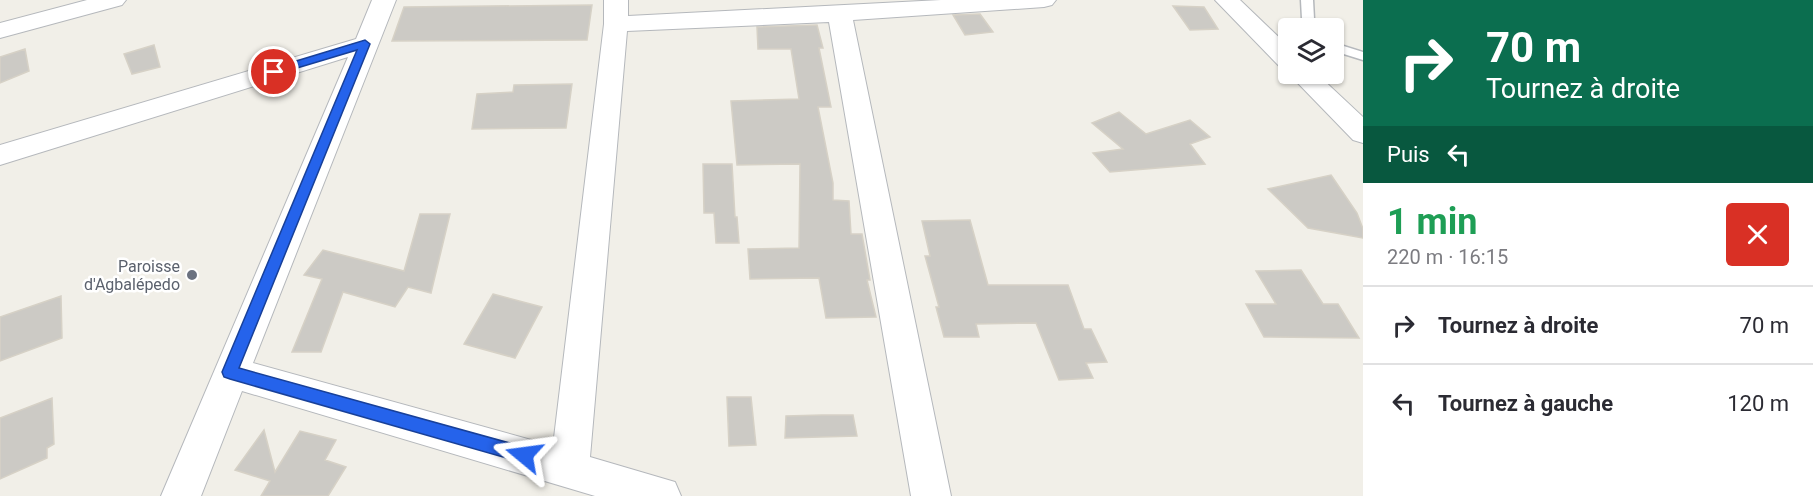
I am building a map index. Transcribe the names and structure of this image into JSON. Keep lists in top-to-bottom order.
{
  "places": ["Paroisse d'Agbalépedo"],
  "page": {
    "turn": ["70 m", "Tournez à droite"],
    "then": "Puis",
    "heading": ["1 min", "220 m · 16:15"],
    "list": [
      {
        "name": "Tournez à droite",
        "value": "70 m"
      },
      {
        "name": "Tournez à gauche",
        "value": "120 m"
      }
    ]
  }
}
